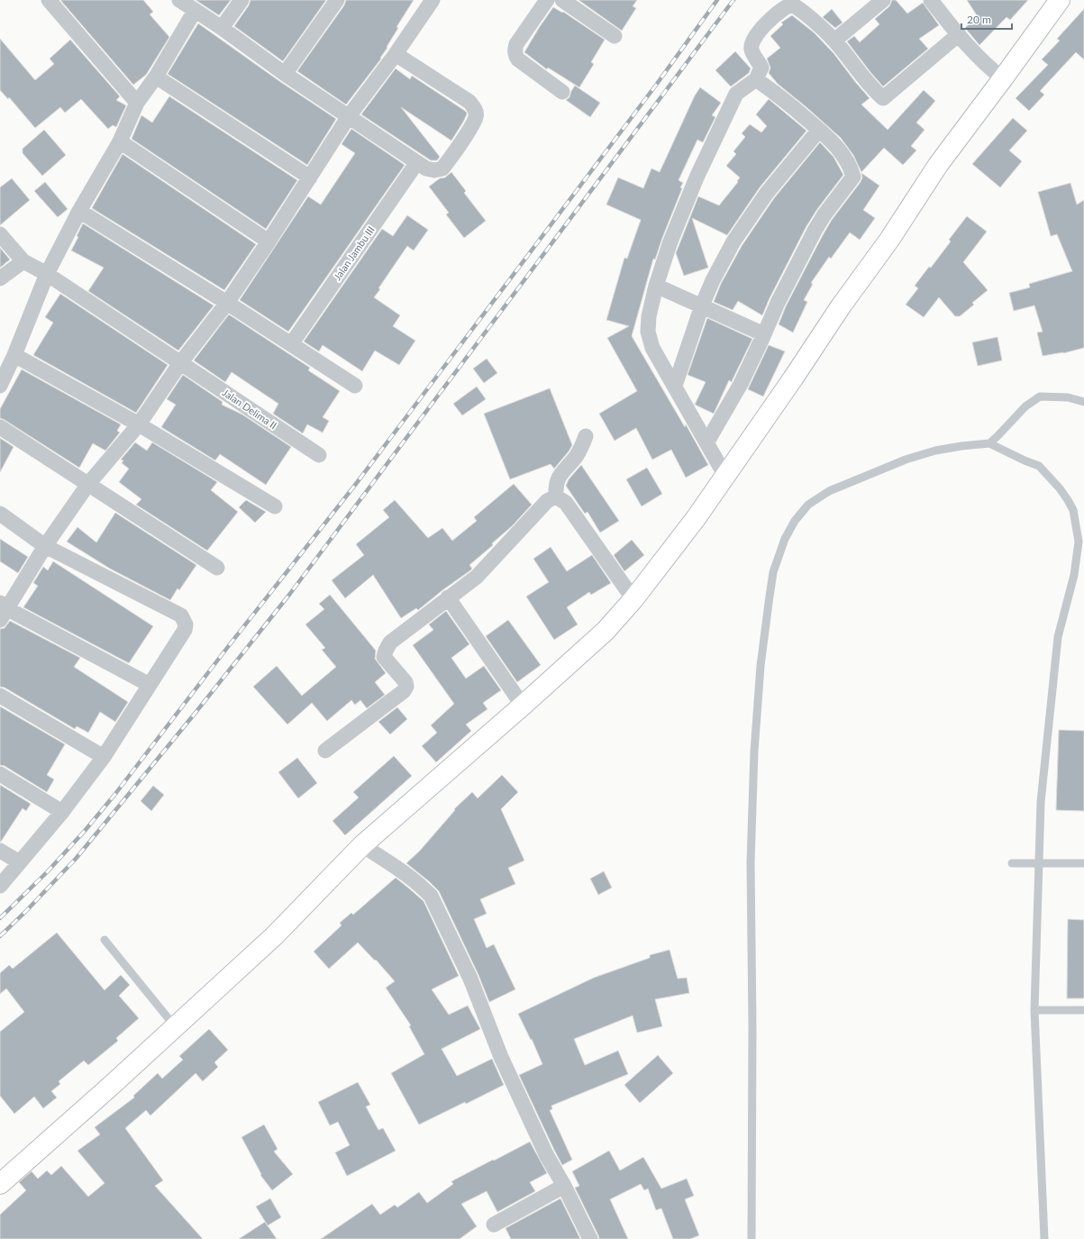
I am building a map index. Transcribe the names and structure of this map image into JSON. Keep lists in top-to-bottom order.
{
  "streets": {
    "street": ["Jalan Jambu III", "Jalan Delima II"]
  },
  "scale_bar": "20 m"
}
